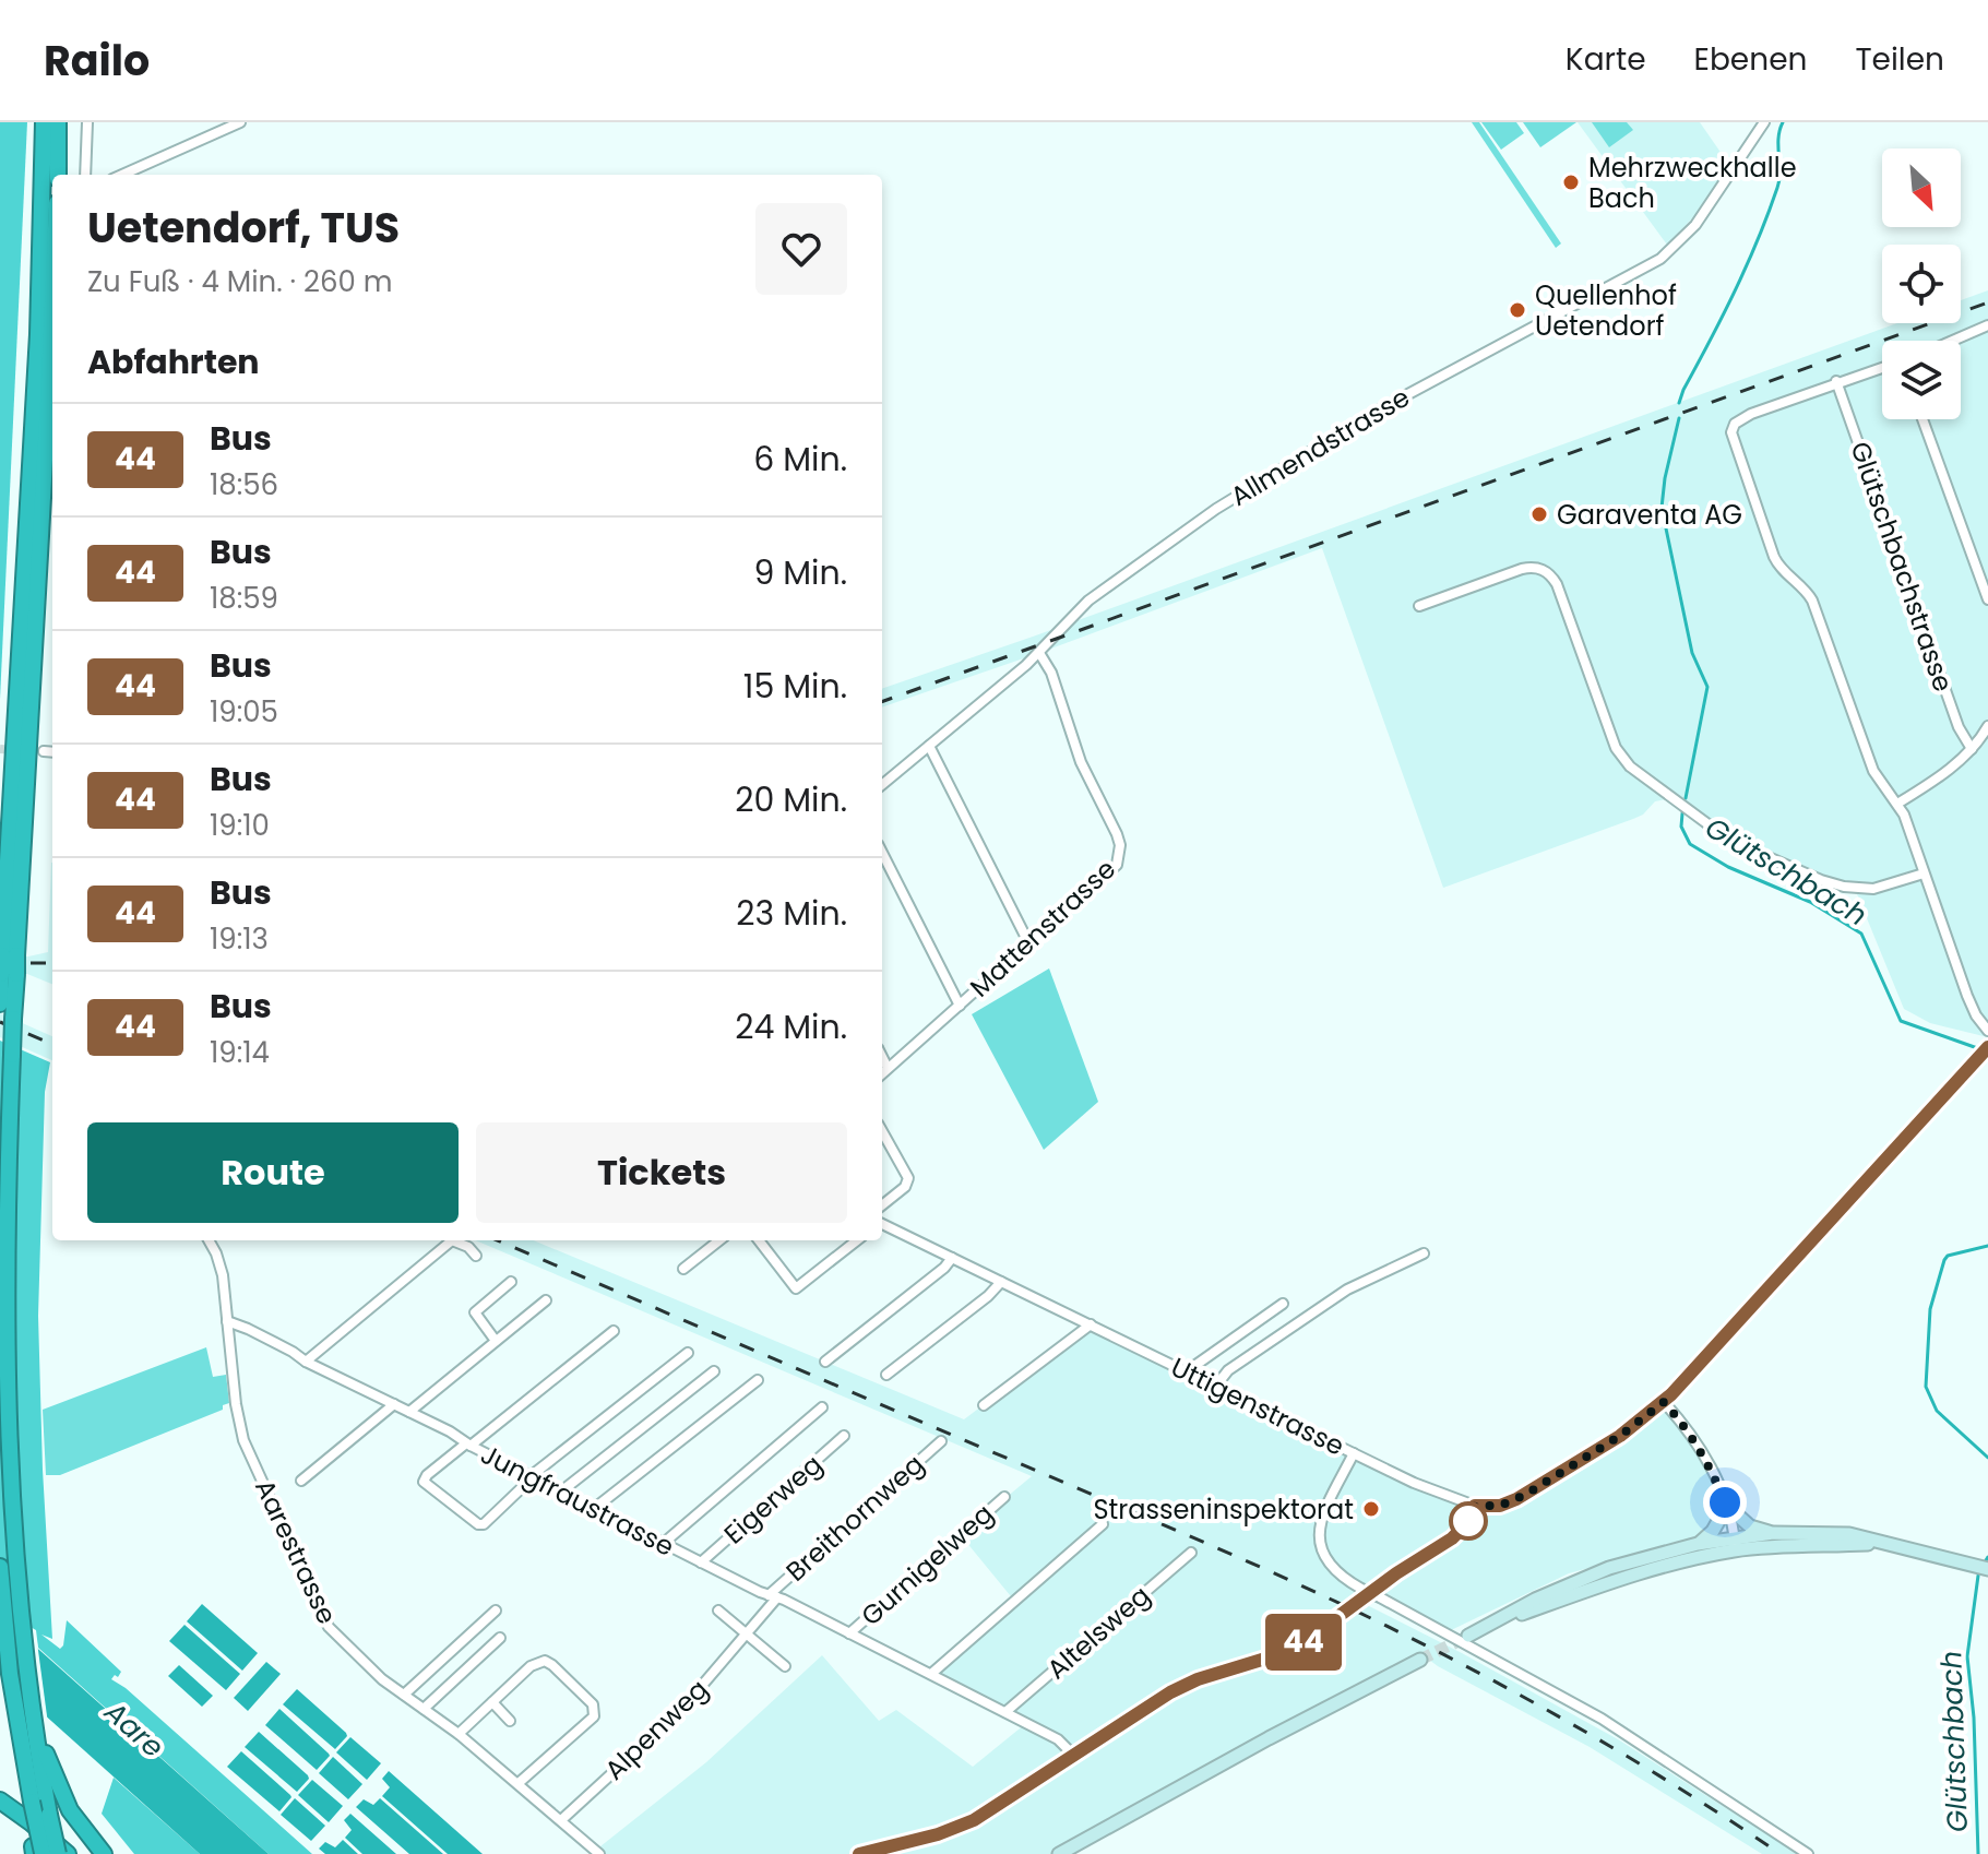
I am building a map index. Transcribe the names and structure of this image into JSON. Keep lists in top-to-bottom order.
{
  "streets": {
    "street": [
      "Allmendstrasse",
      "Glütschbachstrasse",
      "Mattenstrasse",
      "Uttigenstrasse",
      "Eigerweg",
      "Jungfraustrasse",
      "Breithornweg",
      "Aarestrasse",
      "Gurnigelweg",
      "Altelsweg",
      "Alpenweg"
    ]
  },
  "crossings": [
    ["Allmendstrasse", "Mattenstrasse"],
    ["Eigerweg", "Jungfraustrasse"],
    ["Jungfraustrasse", "Breithornweg"],
    ["Jungfraustrasse", "Aarestrasse"],
    ["Jungfraustrasse", "Gurnigelweg"],
    ["Jungfraustrasse", "Altelsweg"],
    ["Jungfraustrasse", "Alpenweg"],
    ["Breithornweg", "Alpenweg"],
    ["Aarestrasse", "Alpenweg"]
  ],
  "water": ["Glütschbach", "Aare"],
  "places": [
    "Mehrzweckhalle Bach",
    "Quellenhof Uetendorf",
    "Garaventa AG",
    "Strasseninspektorat"
  ],
  "lines": ["bus line 44"],
  "north": "bottom right",
  "page": {
    "header": "Railo",
    "nav": ["Karte", "Ebenen", "Teilen"],
    "on_map": "44",
    "heading": [
      ["Uetendorf, TUS", "Zu Fuß · 4 Min. · 260 m"],
      "Abfahrten"
    ],
    "list": [
      {
        "mark": "44",
        "name": "Bus",
        "note": "18:56",
        "value": "6 Min."
      },
      {
        "mark": "44",
        "name": "Bus",
        "note": "18:59",
        "value": "9 Min."
      },
      {
        "mark": "44",
        "name": "Bus",
        "note": "19:05",
        "value": "15 Min."
      },
      {
        "mark": "44",
        "name": "Bus",
        "note": "19:10",
        "value": "20 Min."
      },
      {
        "mark": "44",
        "name": "Bus",
        "note": "19:13",
        "value": "23 Min."
      },
      {
        "mark": "44",
        "name": "Bus",
        "note": "19:14",
        "value": "24 Min."
      }
    ],
    "buttons": ["Route", "Tickets"]
  }
}
